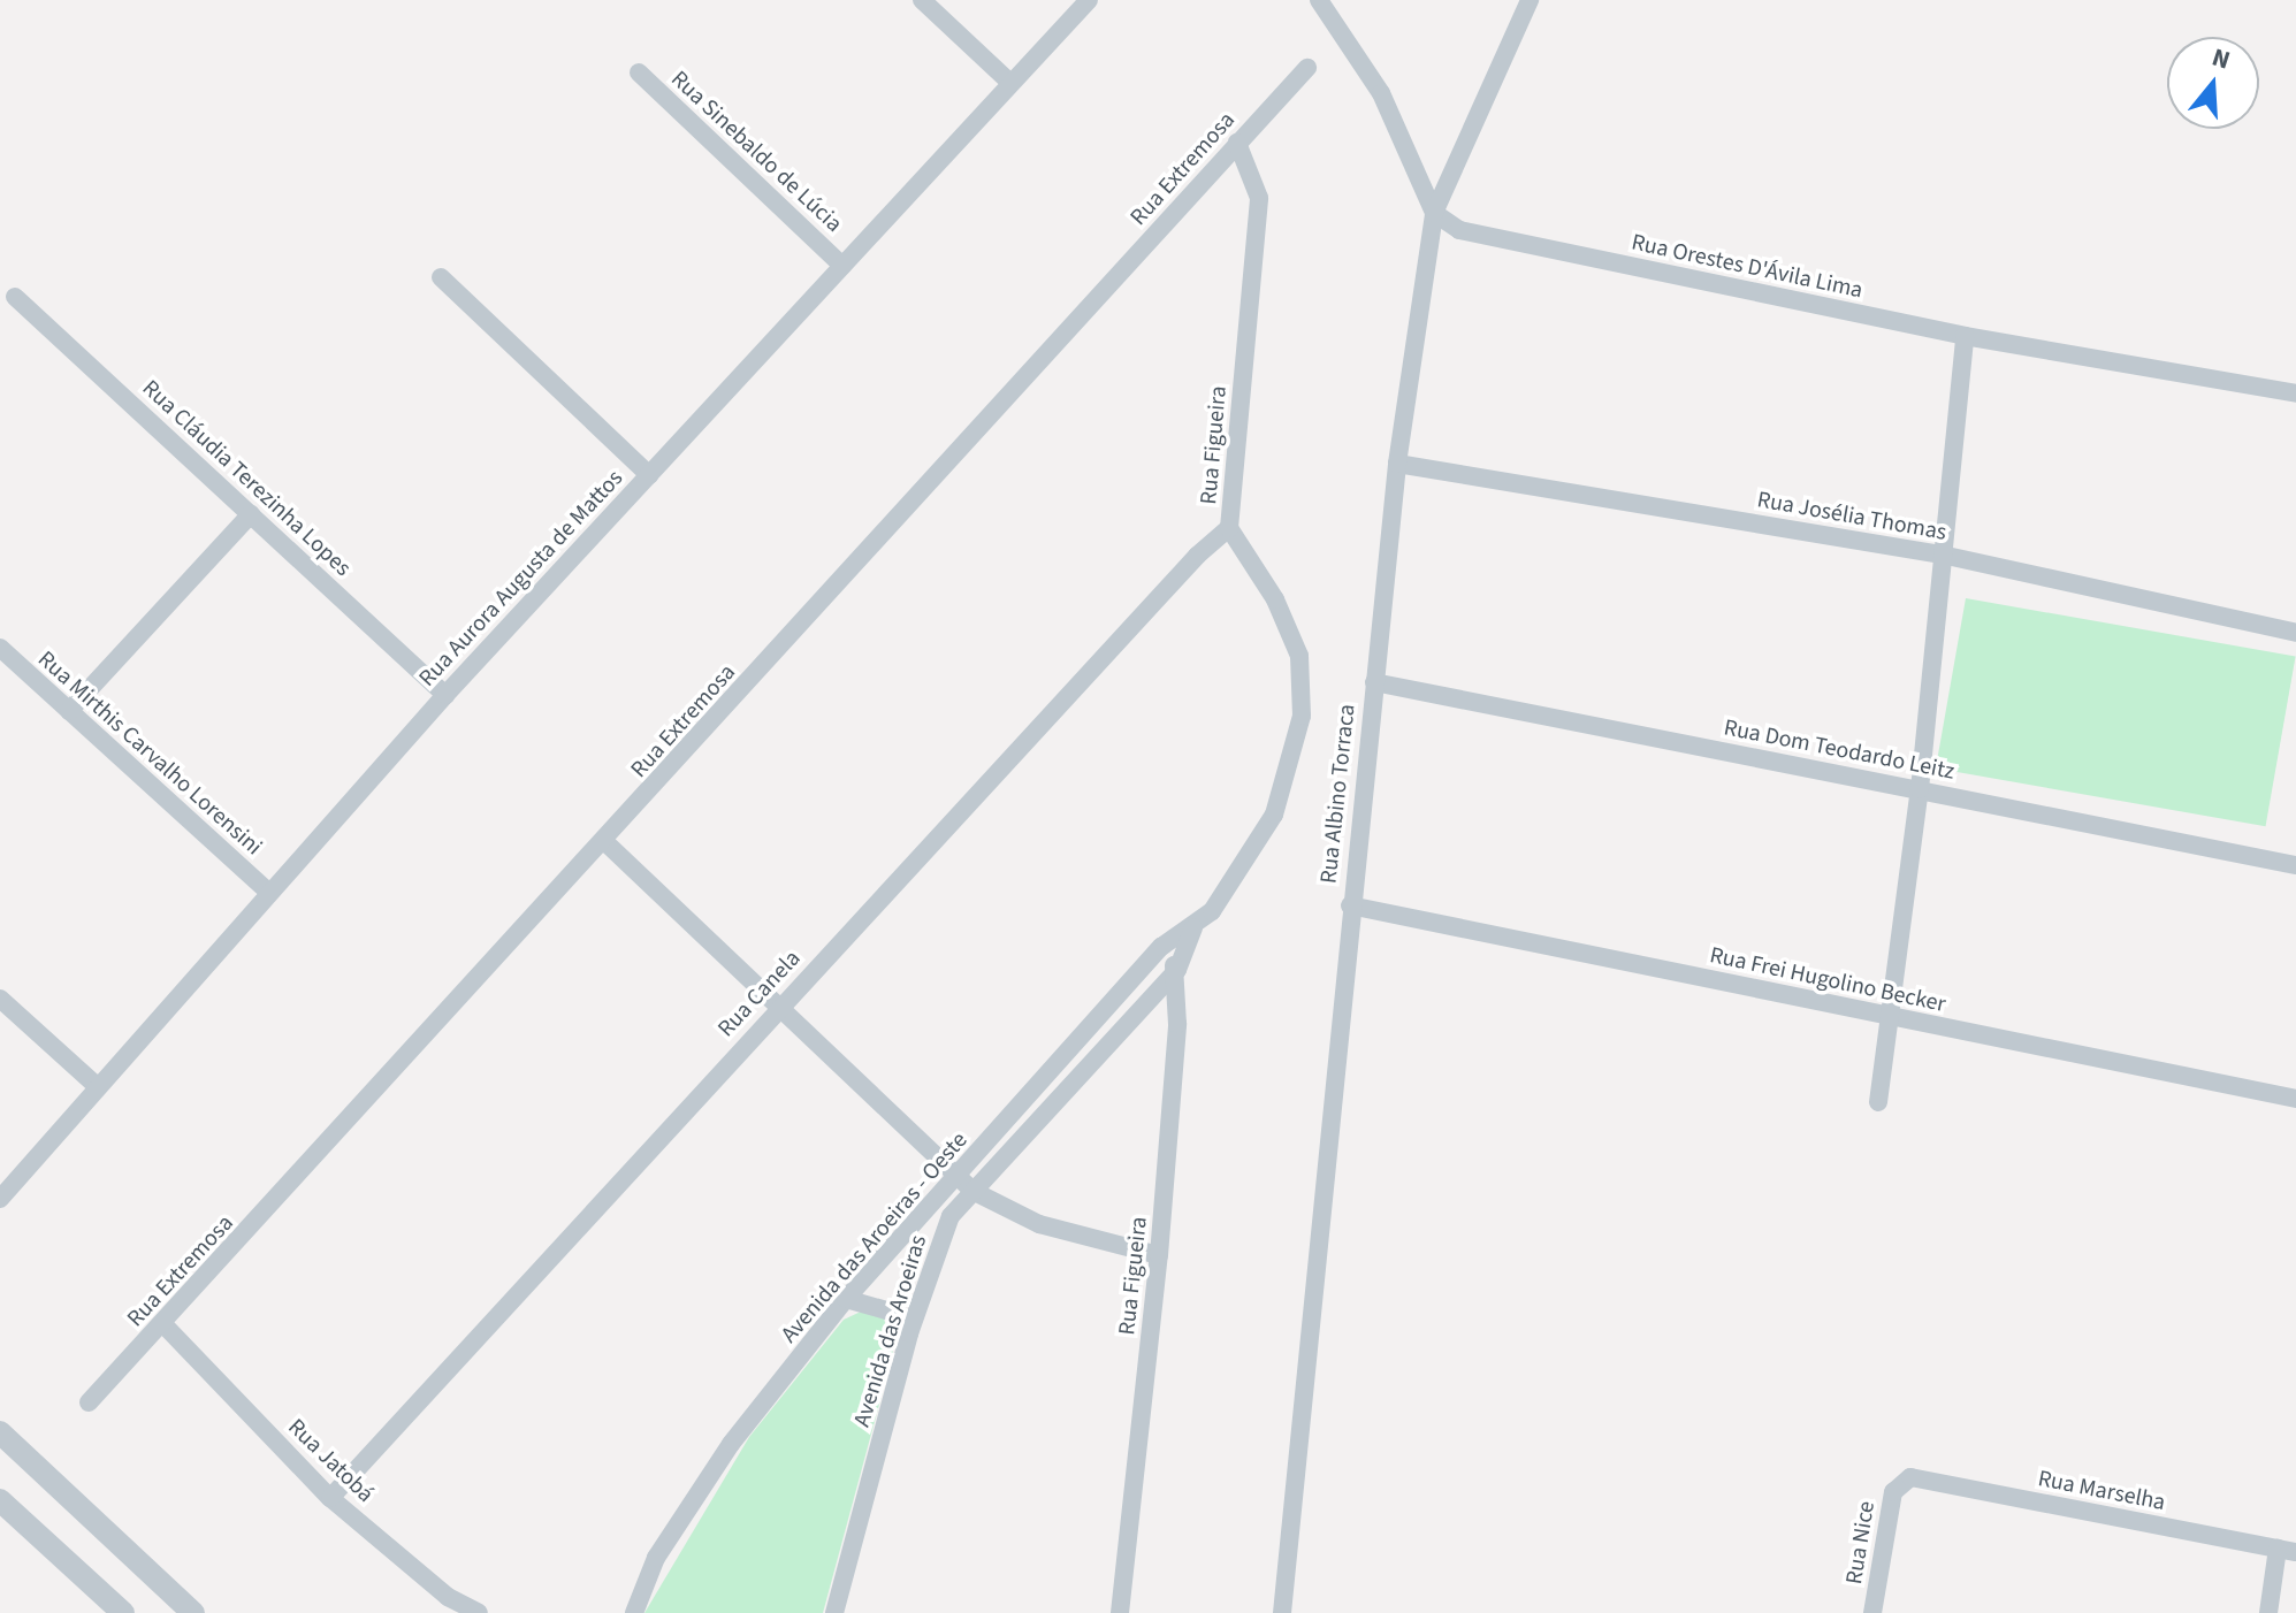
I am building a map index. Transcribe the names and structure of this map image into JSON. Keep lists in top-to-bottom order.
{
  "streets": {
    "street": [
      "Rua Sinebaldo de Lúcia",
      "Rua Extremosa",
      "Rua Orestes D'Ávila Lima",
      "Rua Figueira",
      "Rua Cláudia Terezinha Lopes",
      "Rua Josélia Thomas",
      "Rua Aurora Augusta de Mattos",
      "Rua Dom Teodardo Leitz",
      "Rua Mirthis Carvalho Lorensini",
      "Rua Albino Torraca",
      "Rua Frei Hugolino Becker",
      "Rua Canela",
      "Avenida das Aroeiras - Oeste",
      "Avenida das Aroeiras",
      "Rua Jatobá",
      "Rua Marselha",
      "Rua Nice"
    ]
  },
  "crossings": [
    ["Rua Sinebaldo de Lúcia", "Rua Aurora Augusta de Mattos"],
    ["Rua Extremosa", "Rua Figueira"],
    ["Rua Extremosa", "Rua Jatobá"],
    ["Rua Orestes D'Ávila Lima", "Rua Albino Torraca"],
    ["Rua Figueira", "Rua Canela"],
    ["Rua Figueira", "Avenida das Aroeiras - Oeste"],
    ["Rua Figueira", "Avenida das Aroeiras"],
    ["Rua Cláudia Terezinha Lopes", "Rua Aurora Augusta de Mattos"],
    ["Rua Josélia Thomas", "Rua Albino Torraca"],
    ["Rua Aurora Augusta de Mattos", "Rua Mirthis Carvalho Lorensini"],
    ["Rua Dom Teodardo Leitz", "Rua Albino Torraca"],
    ["Rua Albino Torraca", "Rua Frei Hugolino Becker"],
    ["Rua Canela", "Rua Jatobá"],
    ["Avenida das Aroeiras - Oeste", "Avenida das Aroeiras"],
    ["Rua Marselha", "Rua Nice"]
  ],
  "north": "top"
}
